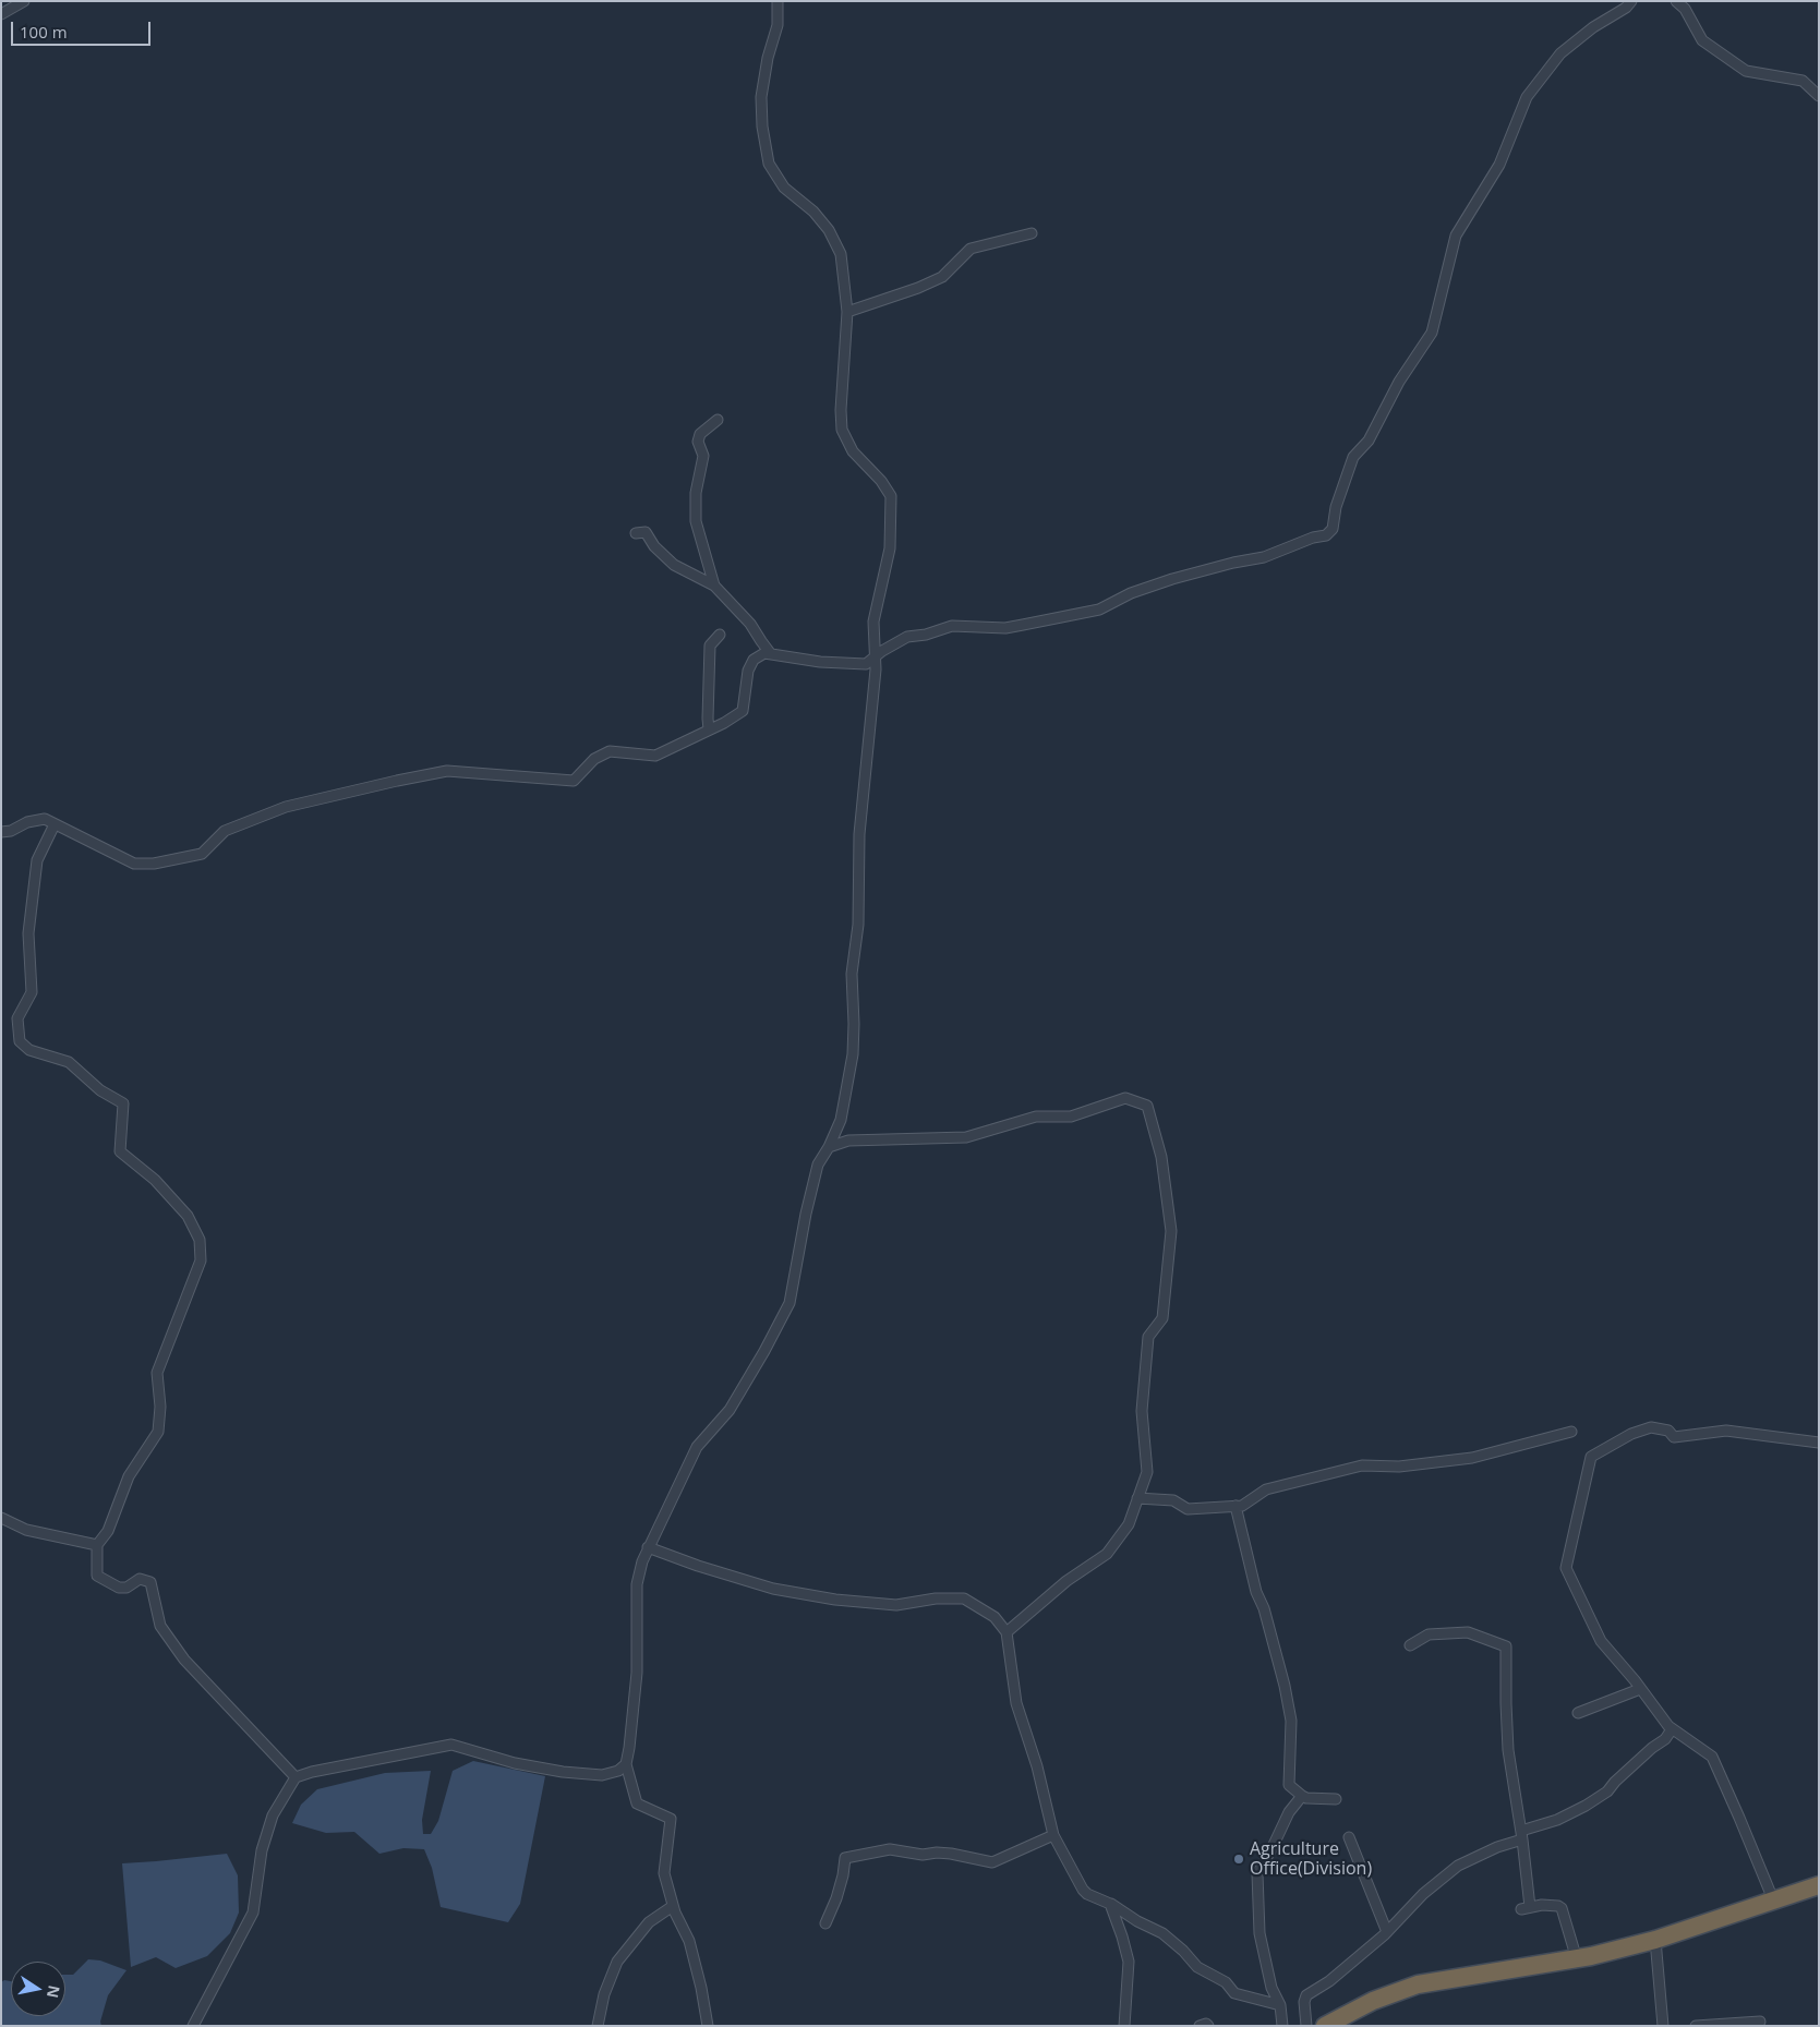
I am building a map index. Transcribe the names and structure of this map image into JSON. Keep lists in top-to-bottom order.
{
  "places": ["Agriculture Office(Division)"],
  "scale_bar": "100 m",
  "north": "right"
}
